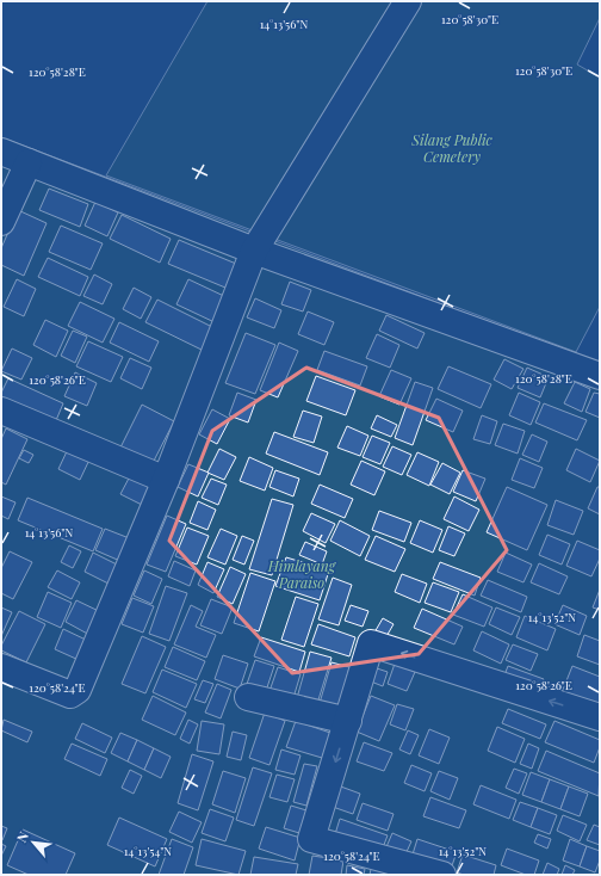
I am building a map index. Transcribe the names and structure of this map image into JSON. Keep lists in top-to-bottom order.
{
  "parks": ["Silang Public Cemetery", "Himlayang Paraiso"],
  "north": "top left",
  "coordinates": [
    "120°58'30\"E",
    "14°13'56\"N",
    "120°58'28\"E",
    "120°58'26\"E",
    "14°13'52\"N",
    "120°58'24\"E",
    "14°13'54\"N"
  ]
}
